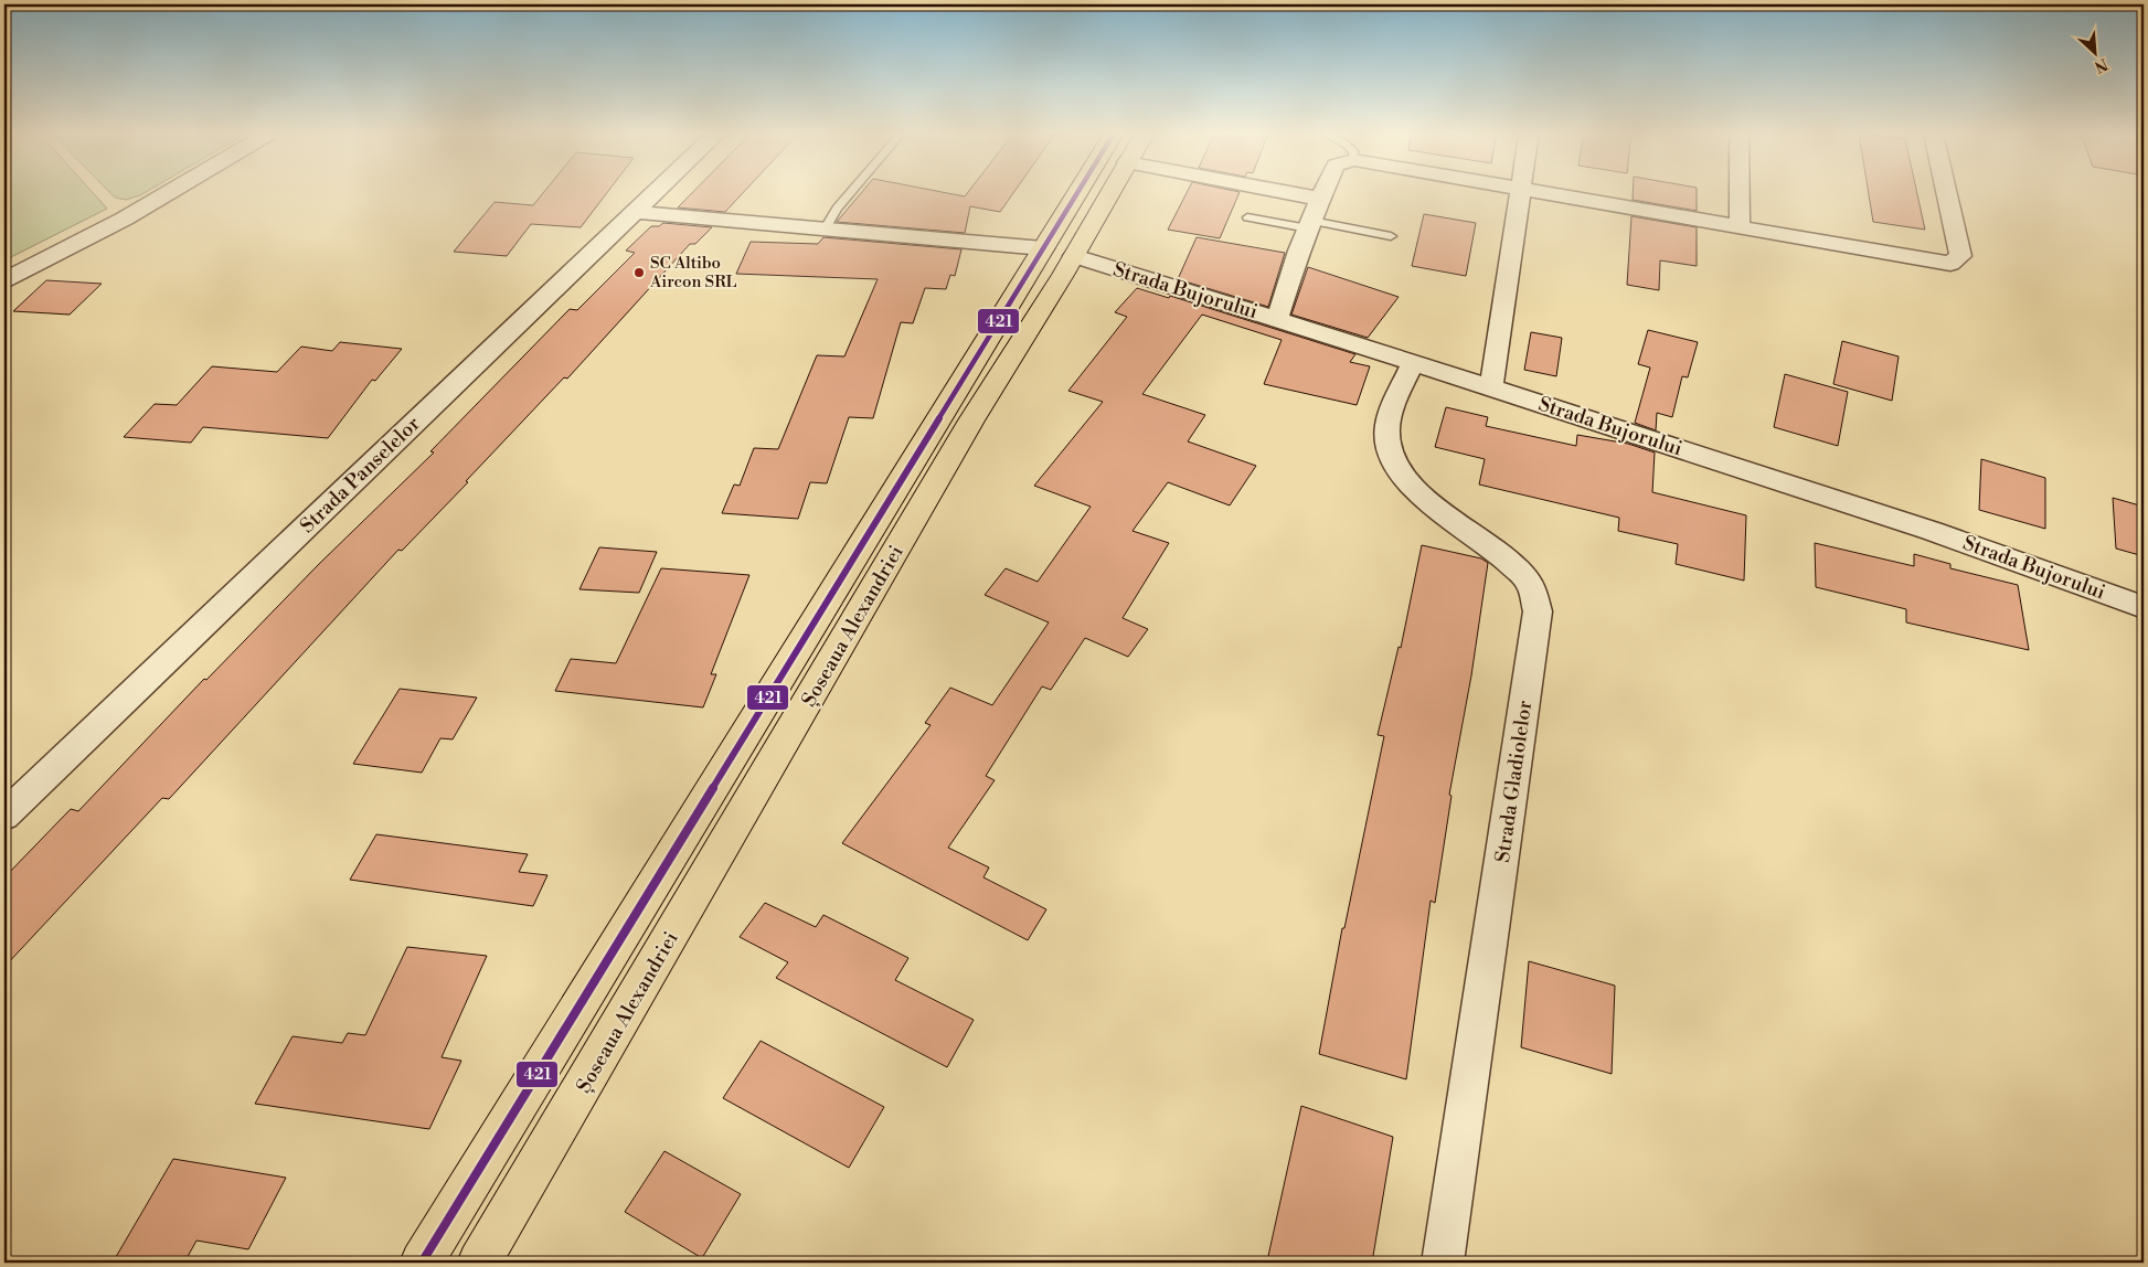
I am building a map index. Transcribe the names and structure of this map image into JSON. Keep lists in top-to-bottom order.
{
  "streets": {
    "highway": ["Șoseaua Alexandriei"],
    "street": ["Strada Bujorului", "Strada Panselelor", "Strada Gladiolelor"]
  },
  "crossings": [
    ["Strada Bujorului", "Șoseaua Alexandriei"],
    ["Strada Bujorului", "Strada Gladiolelor"]
  ],
  "places": ["SC Altibo Aircon SRL"],
  "lines": ["transit line 421"],
  "north": "bottom right"
}
